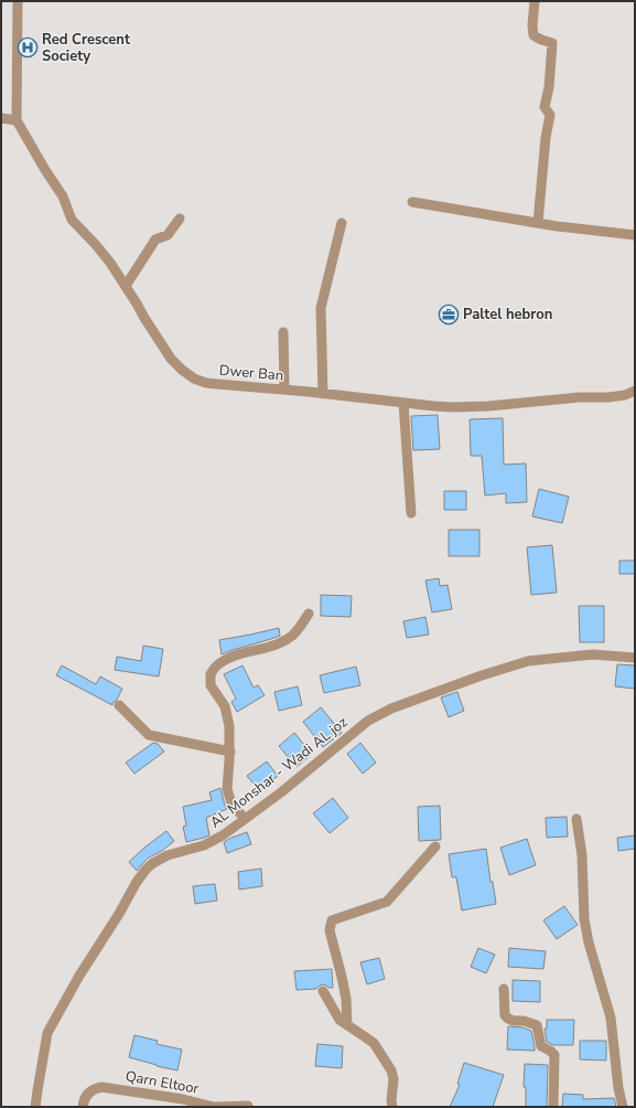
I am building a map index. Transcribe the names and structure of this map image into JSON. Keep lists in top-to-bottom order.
{
  "streets": {
    "street": ["Dwer Ban", "AL Monshar - Wadi AL joz", "Qarn Eltoor"]
  },
  "places": {
    "hospital": ["Red Crescent Society"],
    "office": ["Paltel hebron"]
  }
}
